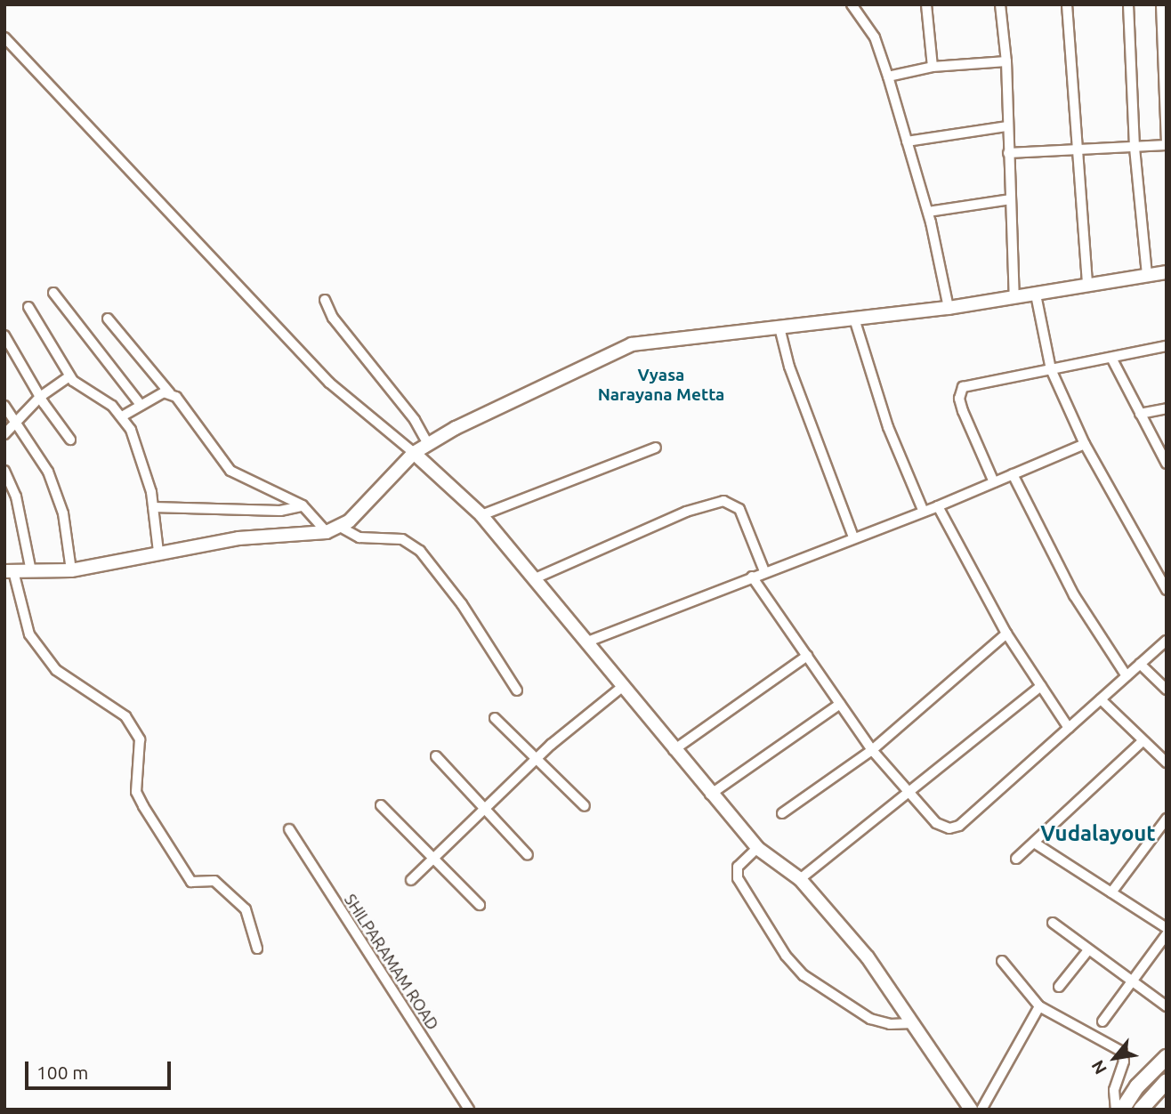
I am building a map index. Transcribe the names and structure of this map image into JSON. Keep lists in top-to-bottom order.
{
  "streets": {
    "street": ["SHILPARAMAM ROAD"]
  },
  "districts": ["Vyasa Narayana Metta", "Vudalayout"],
  "scale_bar": "100 m",
  "north": "bottom left"
}
